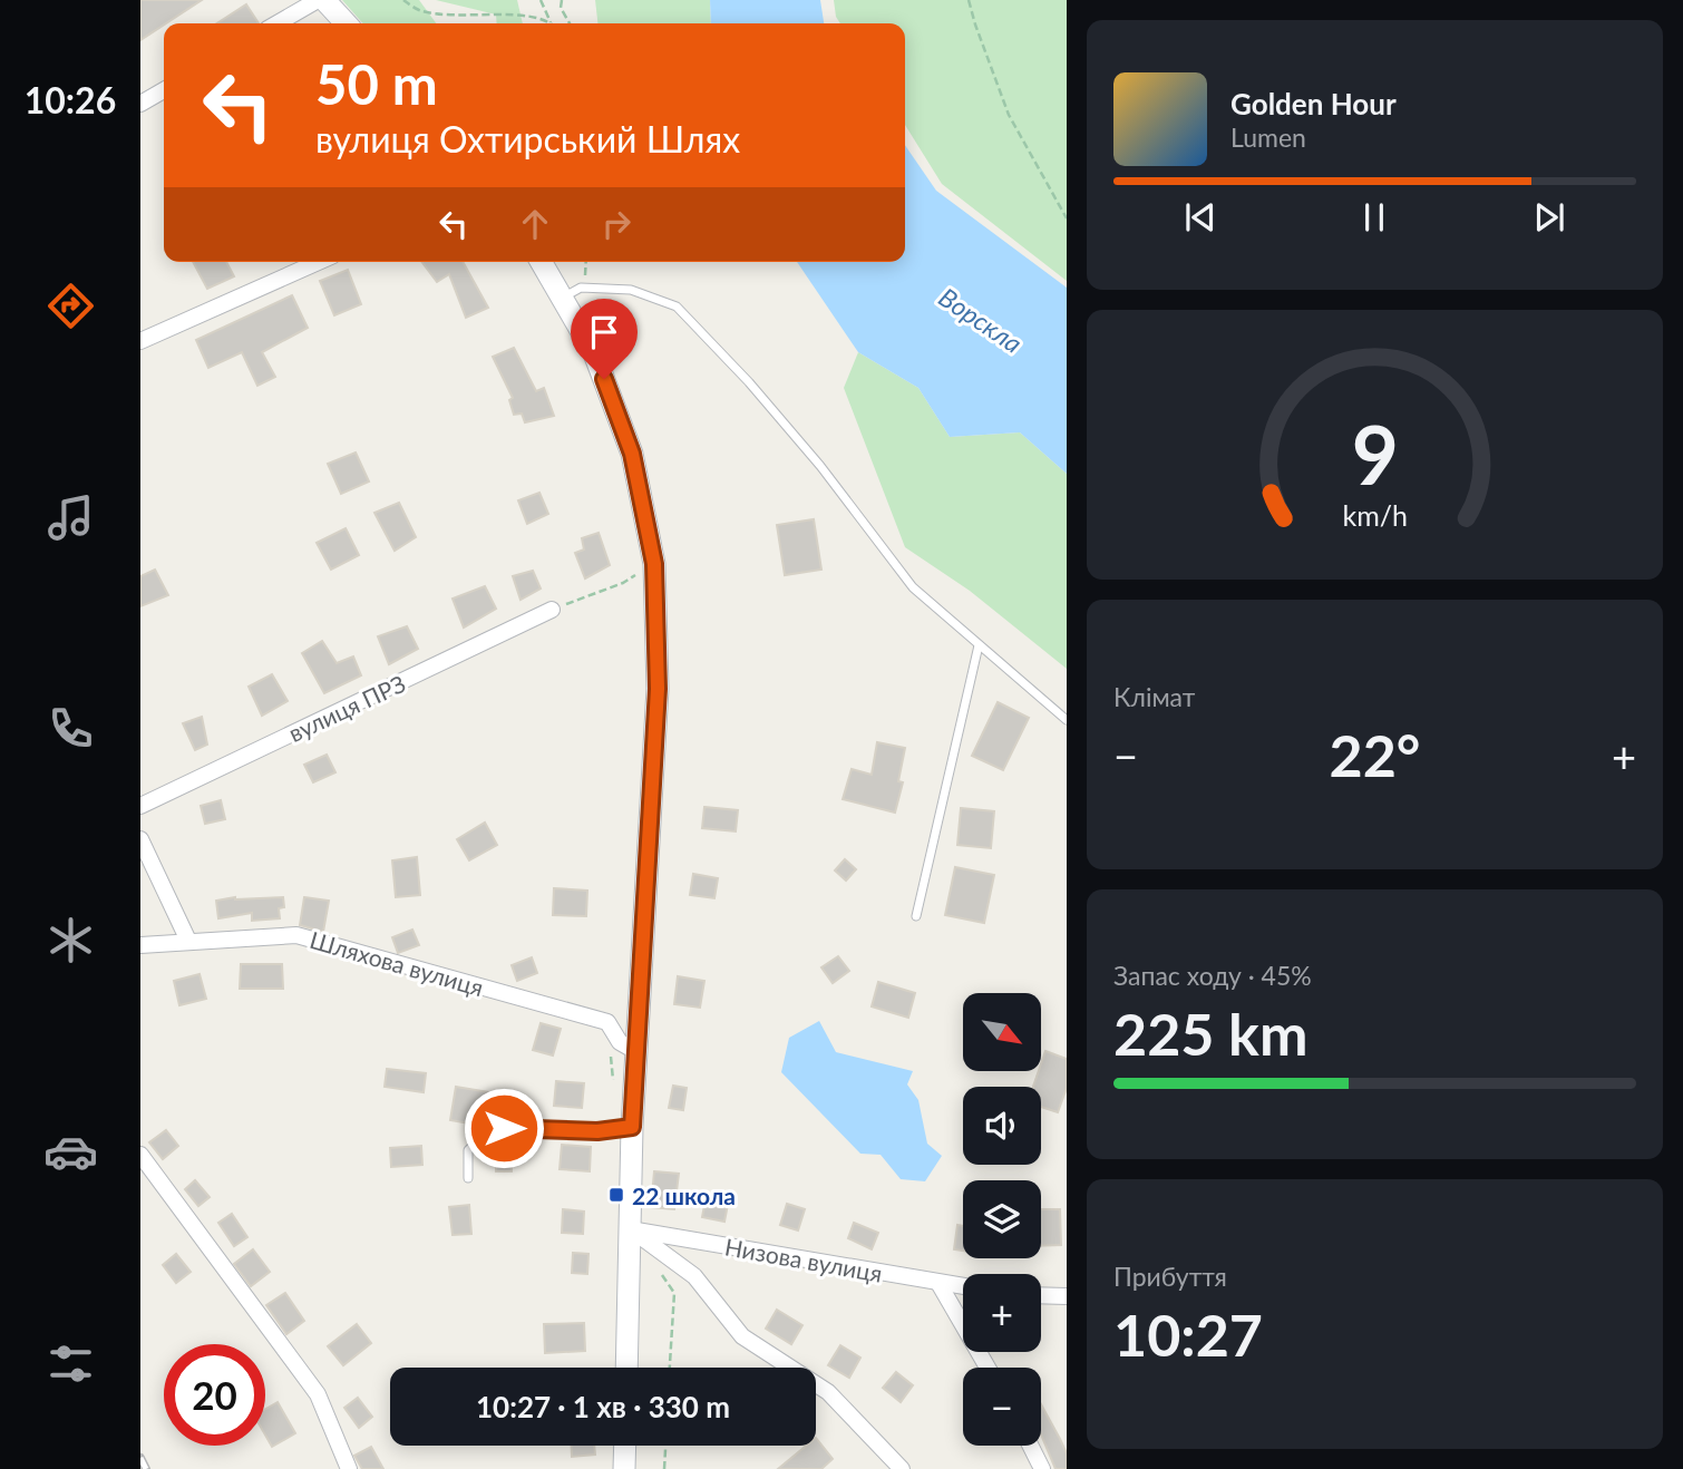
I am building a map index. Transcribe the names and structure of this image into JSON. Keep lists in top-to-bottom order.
{
  "streets": {
    "street": ["вулиця ПРЗ", "Шляхова вулиця", "Низова вулиця"]
  },
  "water": ["Ворскла"],
  "places": {
    "transit": ["22 школа"]
  },
  "north": "bottom right",
  "page": {
    "tabs": "10:26",
    "turn": ["50 m", "вулиця Охтирський Шлях"],
    "song": ["Golden Hour", "Lumen"],
    "tile": [
      "Клімат",
      ["Запас ходу · 45%", "225 km"],
      ["Прибуття", "10:27"]
    ],
    "heat": ["−", "22°", "+"],
    "map_buttons": ["+", "−"],
    "limit": "20",
    "trip": "10:27 · 1 хв · 330 m",
    "gauge": ["9", "km/h"]
  }
}
